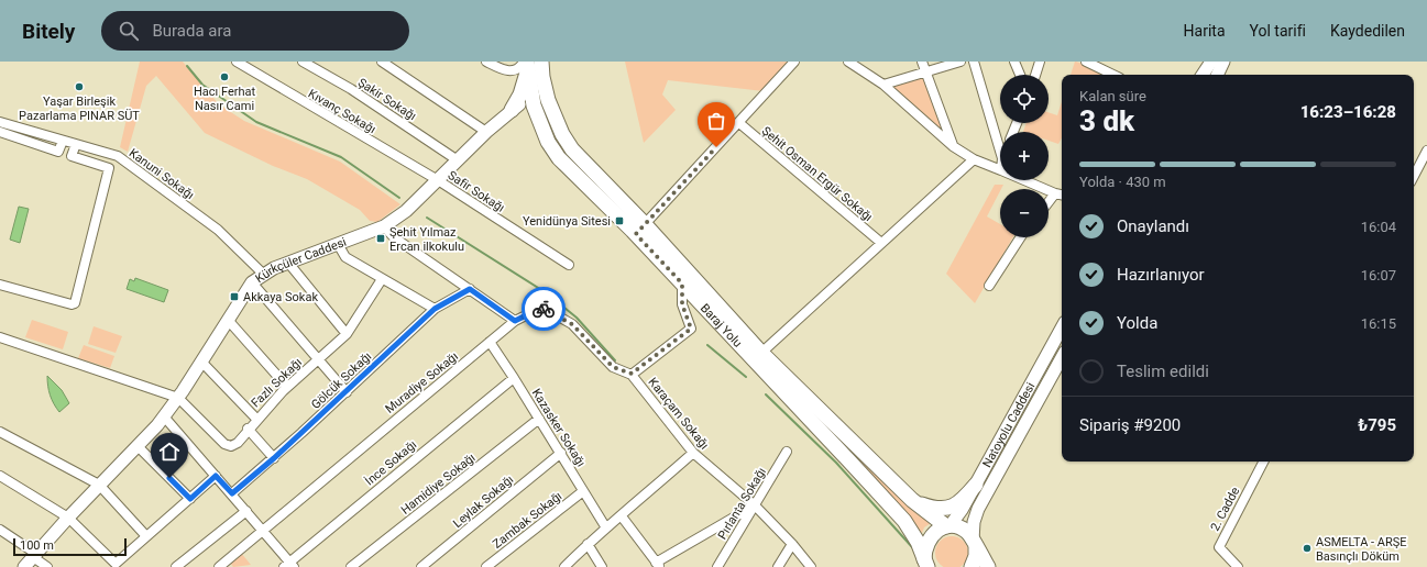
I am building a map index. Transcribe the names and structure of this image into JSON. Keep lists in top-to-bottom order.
{
  "streets": {
    "main road": ["Kürkçüler Caddesi", "Baraj Yolu", "Natoyolu Caddesi"],
    "street": [
      "Şakir Sokağı",
      "Kıvanç Sokağı",
      "Kanuni Sokağı",
      "Şehit Osman Ergür Sokağı",
      "Safir Sokağı",
      "Gölcük Sokağı",
      "Fazlı Sokağı",
      "Muradiye Sokağı",
      "Karaçam Sokağı",
      "Kazasker Sokağı",
      "İnce Sokağı",
      "Hamidiye Sokağı",
      "Leylak Sokağı",
      "Pırlanta Sokağı",
      "2. Cadde",
      "Zambak Sokağı"
    ]
  },
  "crossings": [
    ["Şakir Sokağı", "Kürkçüler Caddesi"],
    ["Kıvanç Sokağı", "Safir Sokağı"],
    ["Kıvanç Sokağı", "Kürkçüler Caddesi"],
    ["Kanuni Sokağı", "Kürkçüler Caddesi"],
    ["Safir Sokağı", "Kürkçüler Caddesi"],
    ["Kürkçüler Caddesi", "Baraj Yolu"],
    ["Kürkçüler Caddesi", "Fazlı Sokağı"],
    ["Baraj Yolu", "Natoyolu Caddesi"],
    ["Muradiye Sokağı", "Karaçam Sokağı"],
    ["Muradiye Sokağı", "Kazasker Sokağı"],
    ["Karaçam Sokağı", "Pırlanta Sokağı"],
    ["Kazasker Sokağı", "İnce Sokağı"],
    ["Kazasker Sokağı", "Hamidiye Sokağı"],
    ["Kazasker Sokağı", "Leylak Sokağı"],
    ["Kazasker Sokağı", "Zambak Sokağı"]
  ],
  "places": {
    "other": ["Hacı Ferhat Nasır Cami", "Yaşar Birleşik Pazarlama PINAR SÜT", "ASMELTA - ARŞE Basınçlı Döküm"],
    "transit": ["Yenidünya Sitesi", "Şehit Yılmaz Ercan ilkokulu", "Akkaya Sokak"]
  },
  "scale_bar": "100 m",
  "page": {
    "header": "Bitely",
    "search": "Burada ara",
    "nav": ["Harita", "Yol tarifi", "Kaydedilen"],
    "map_buttons": ["+", "−"],
    "heading": ["3 dk", "Kalan süre", "16:23–16:28"],
    "panel": ["Sipariş #9200", "₺795"],
    "bar": "Yolda · 430 m",
    "list": [
      ["Onaylandı", "16:04"],
      ["Hazırlanıyor", "16:07"],
      ["Yolda", "16:15"],
      "Teslim edildi"
    ],
    "scale": "100 m"
  }
}
